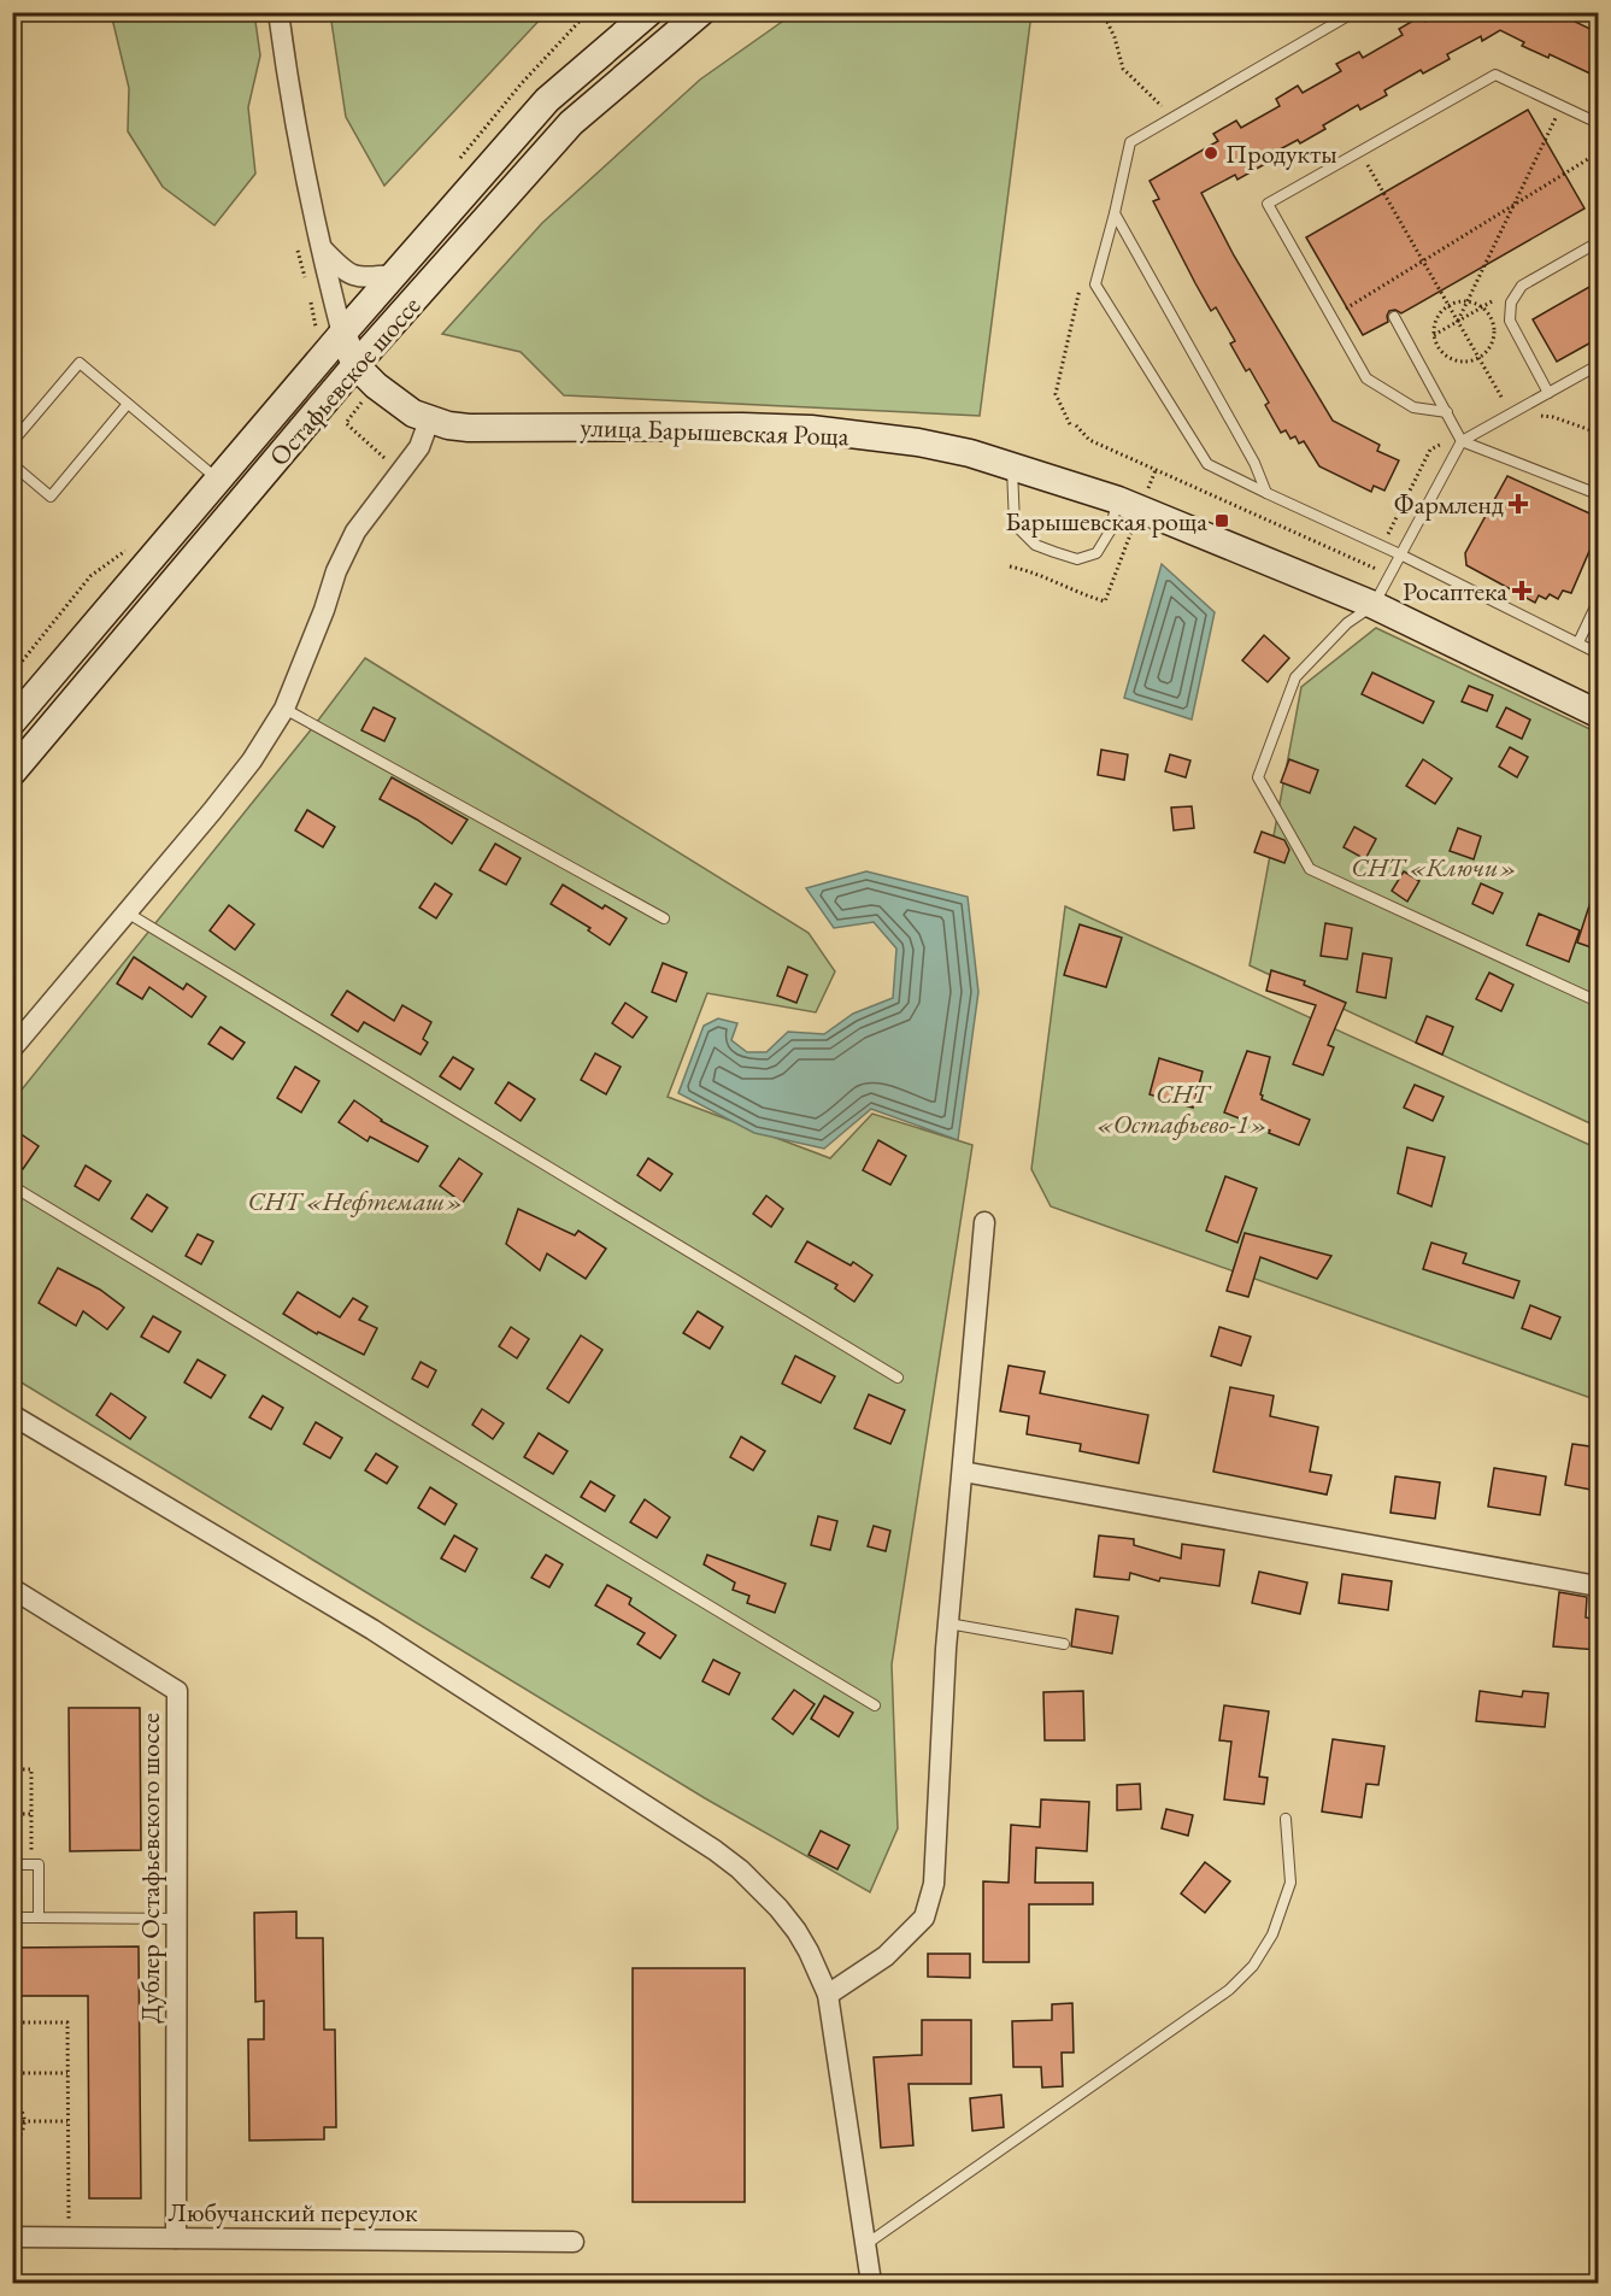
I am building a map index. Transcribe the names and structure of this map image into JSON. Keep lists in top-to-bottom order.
{
  "streets": {
    "main road": ["Остафьевское шоссе", "улица Барышевская Роща"],
    "street": ["Дублер Остафьевского шоссе", "Любучанский переулок"]
  },
  "crossings": [
    ["Остафьевское шоссе", "улица Барышевская Роща"],
    ["Дублер Остафьевского шоссе", "Любучанский переулок"]
  ],
  "parks": ["СНТ «Ключи»", "СНТ «Остафьево-1»", "СНТ «Нефтемаш»"],
  "places": {
    "other": ["Продукты"],
    "health": ["Фармленд", "Росаптека"],
    "transit": ["Барышевская роща"]
  }
}
